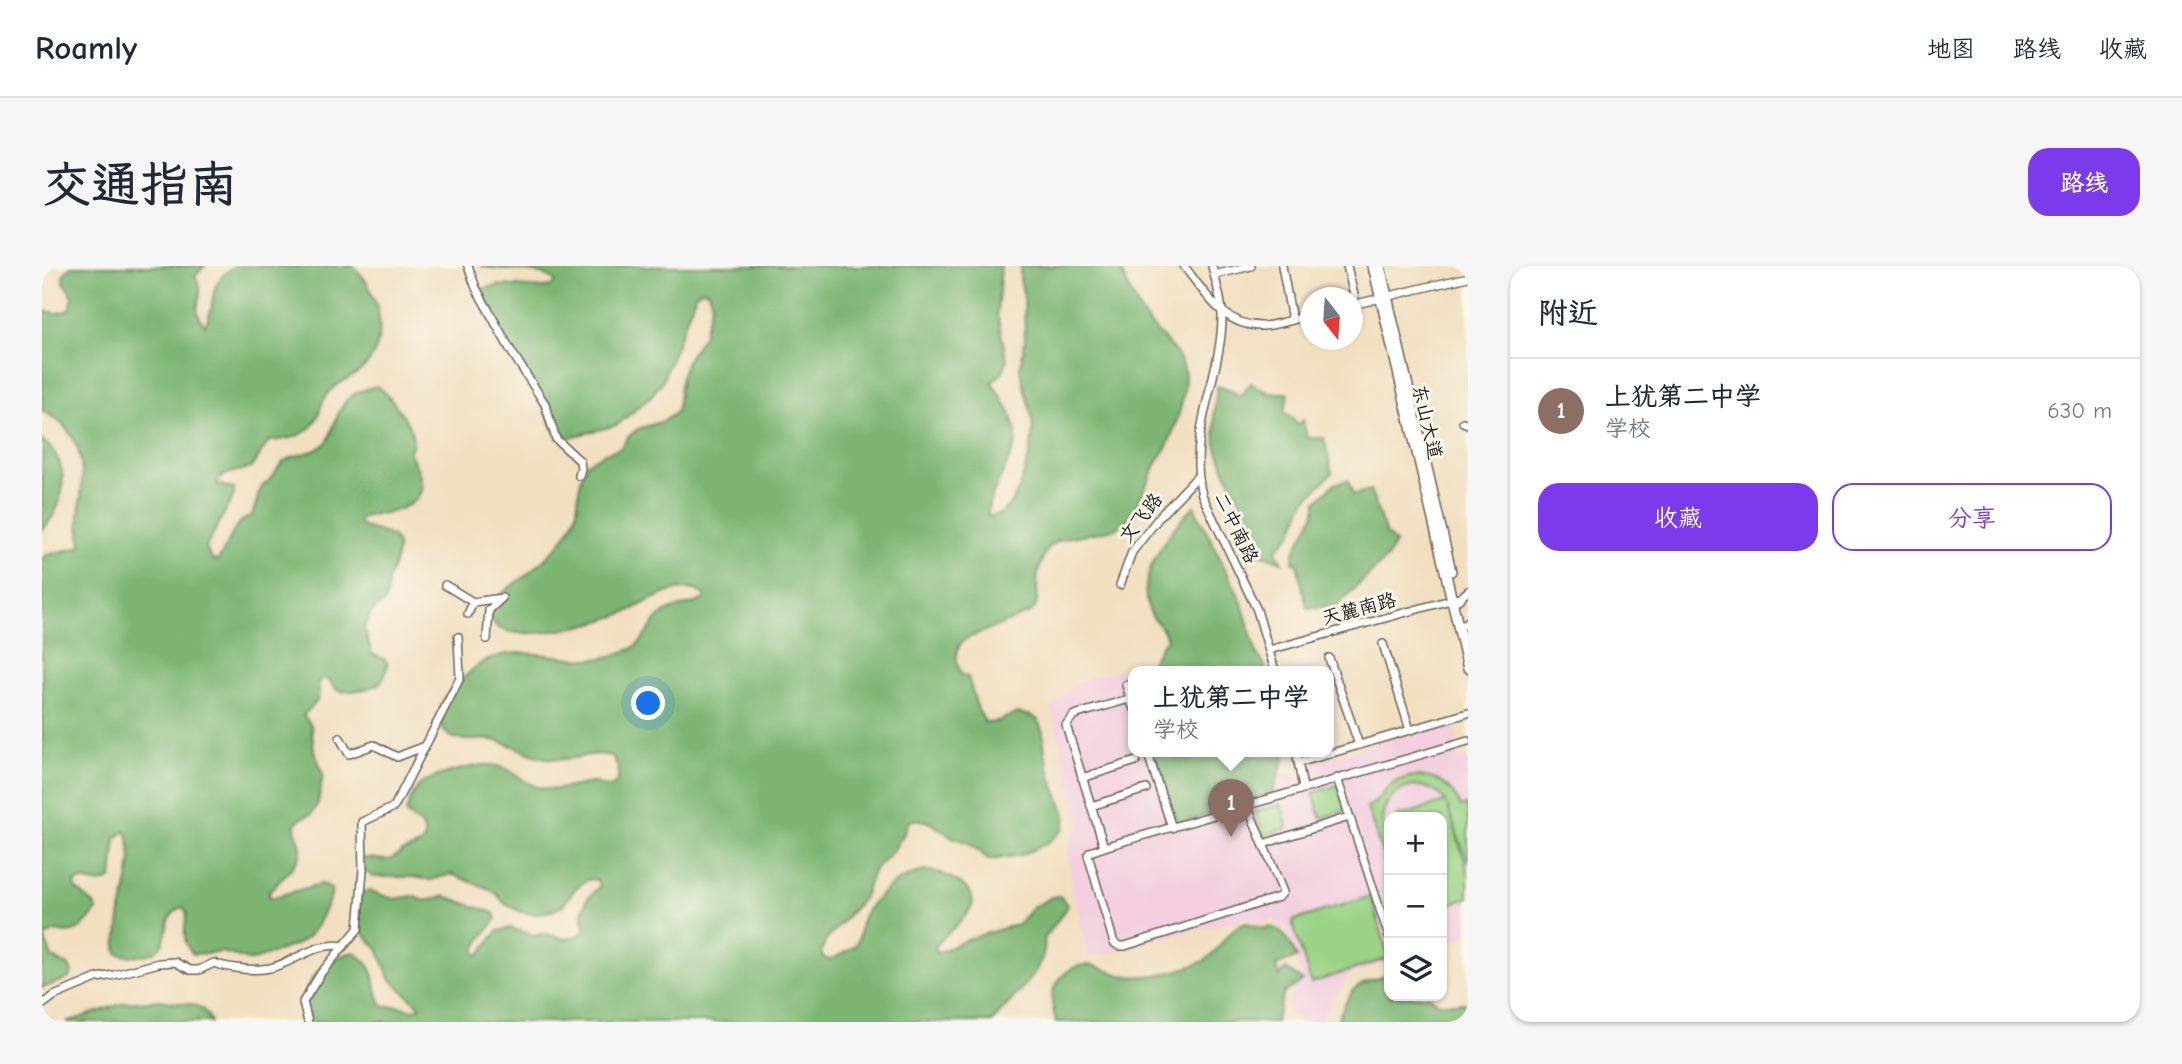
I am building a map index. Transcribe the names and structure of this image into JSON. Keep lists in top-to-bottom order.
{
  "streets": {
    "main road": ["东山大道"],
    "street": ["文飞路", "二中南路", "天麓南路"]
  },
  "crossings": [
    ["东山大道", "天麓南路"],
    ["文飞路", "二中南路"],
    ["二中南路", "天麓南路"]
  ],
  "north": "bottom",
  "page": {
    "header": "Roamly",
    "nav": ["地图", "路线", "收藏"],
    "buttons": [
      "路线",
      ["收藏", "分享"]
    ],
    "title": "交通指南",
    "heading": "附近",
    "list": [
      {
        "mark": "1",
        "name": "上犹第二中学",
        "note": "学校",
        "value": "630 m"
      }
    ],
    "popup": ["上犹第二中学", "学校"],
    "pins": "1",
    "map_buttons": ["+", "−"]
  }
}
